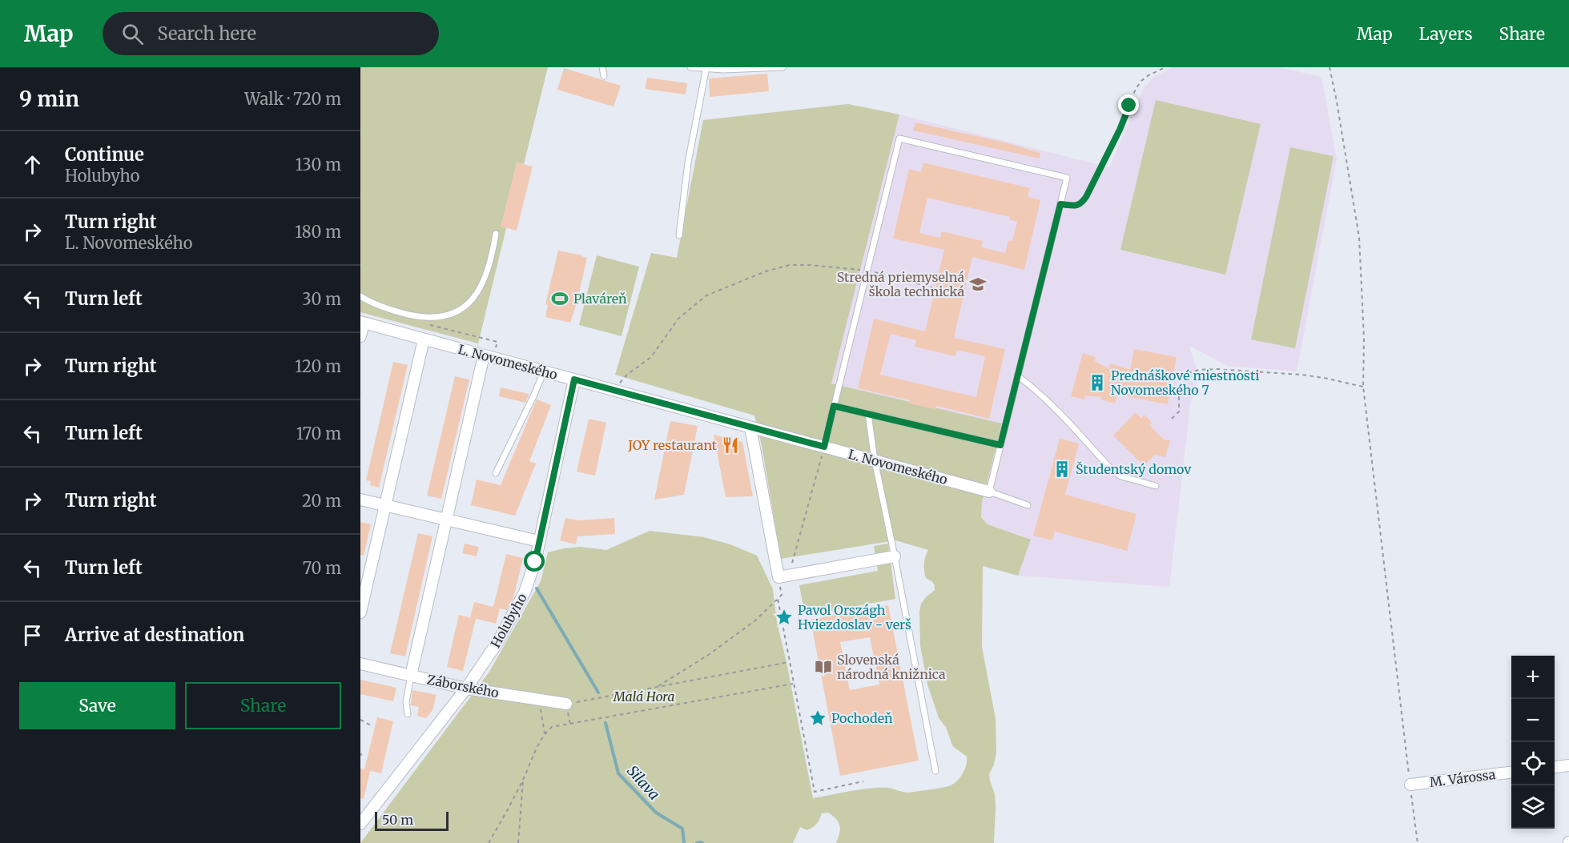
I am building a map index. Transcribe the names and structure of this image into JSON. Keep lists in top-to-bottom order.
{
  "streets": {
    "street": [
      "L. Novomeského",
      "Holubyho",
      "Záborského",
      "M. Várossa"
    ]
  },
  "crossings": [
    ["L. Novomeského", "Holubyho"],
    ["Holubyho", "Záborského"]
  ],
  "water": ["Silava"],
  "parks": ["Malá Hora"],
  "places": {
    "school or university": ["Stredná priemyselná škola technická"],
    "sports": ["Plaváreň"],
    "building": ["Prednáškové miestnosti Novomeského 7", "Študentský domov"],
    "restaurant": ["JOY restaurant"],
    "place": ["Pavol Országh Hviezdoslav - verš", "Pochodeň"],
    "library": ["Slovenská národná knižnica"]
  },
  "scale_bar": "50 m",
  "page": {
    "header": "Map",
    "search": "Search here",
    "nav": ["Map", "Layers", "Share"],
    "heading": ["9 min", "Walk · 720 m"],
    "list": [
      ["Continue", "Holubyho", "130 m"],
      ["Turn right", "L. Novomeského", "180 m"],
      ["Turn left", "30 m"],
      ["Turn right", "120 m"],
      ["Turn left", "170 m"],
      ["Turn right", "20 m"],
      ["Turn left", "70 m"],
      "Arrive at destination"
    ],
    "map_buttons": ["+", "−"],
    "buttons": ["Save", "Share"],
    "scale": "50 m"
  }
}
